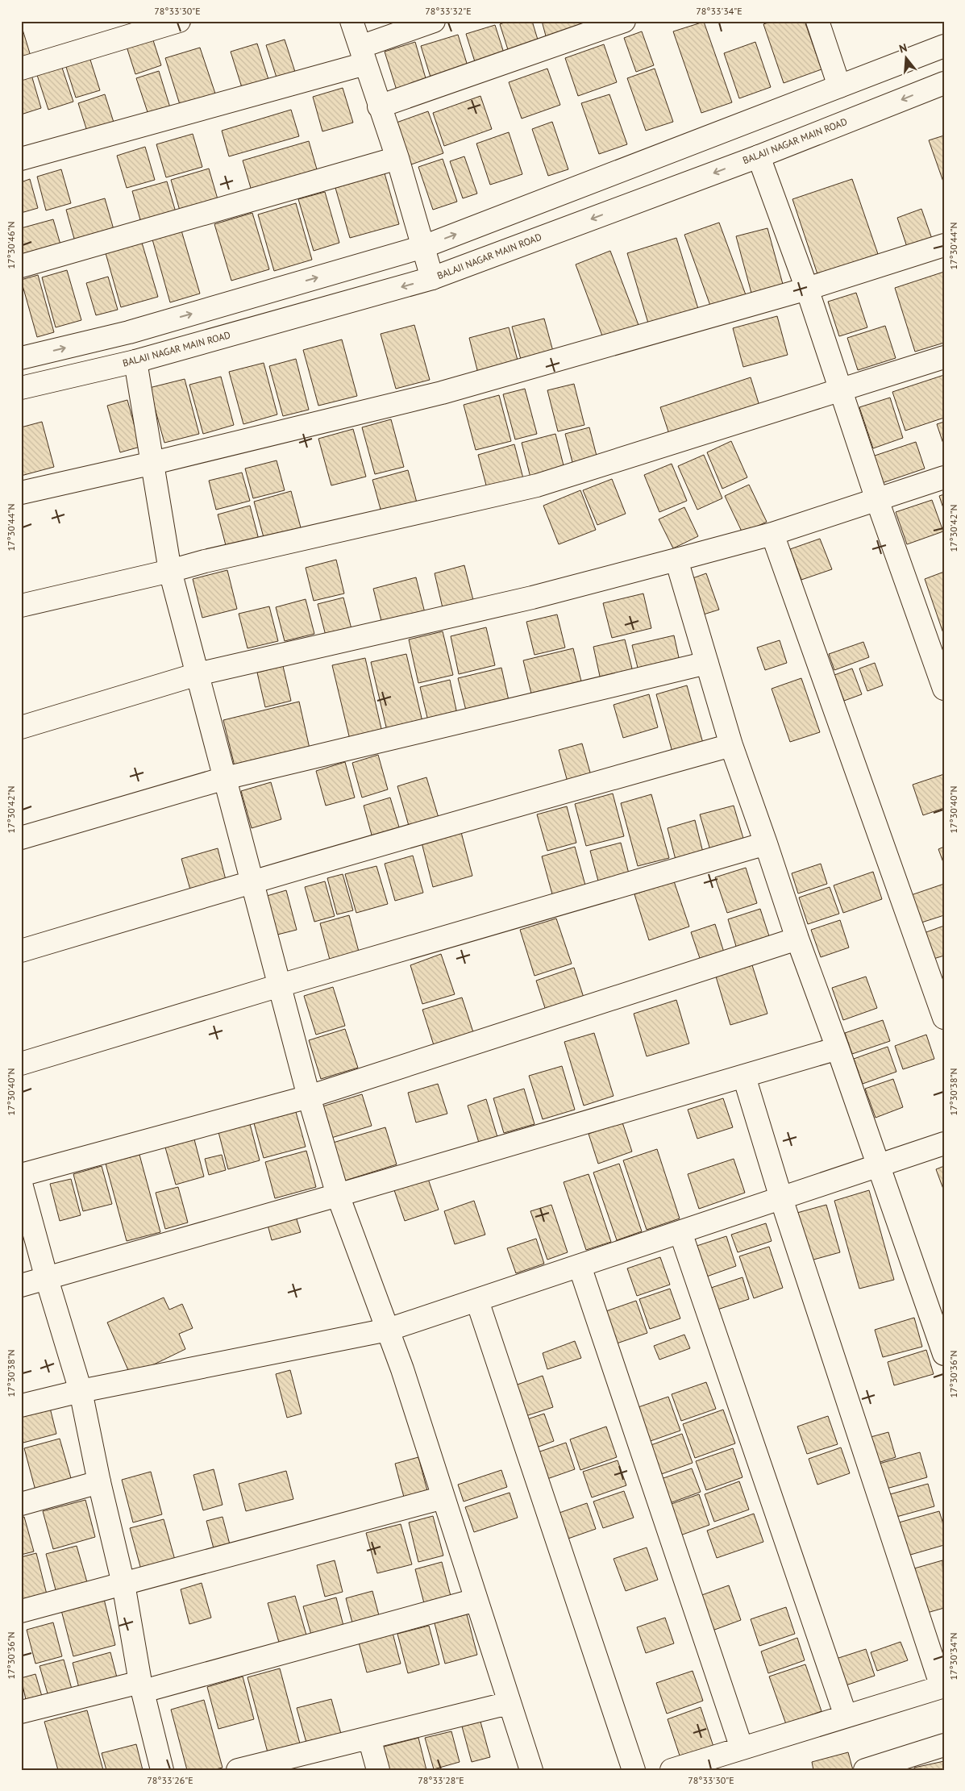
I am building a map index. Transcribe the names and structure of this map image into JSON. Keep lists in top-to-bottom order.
{
  "streets": {
    "street": ["BALAJI NAGAR MAIN ROAD"]
  },
  "north": "top",
  "coordinates": [
    "78°33'30\"E",
    "78°33'32\"E",
    "78°33'34\"E",
    "17°30'46\"N",
    "17°30'44\"N",
    "17°30'42\"N",
    "17°30'40\"N",
    "17°30'38\"N",
    "17°30'36\"N",
    "17°30'34\"N",
    "78°33'26\"E",
    "78°33'28\"E"
  ]
}
